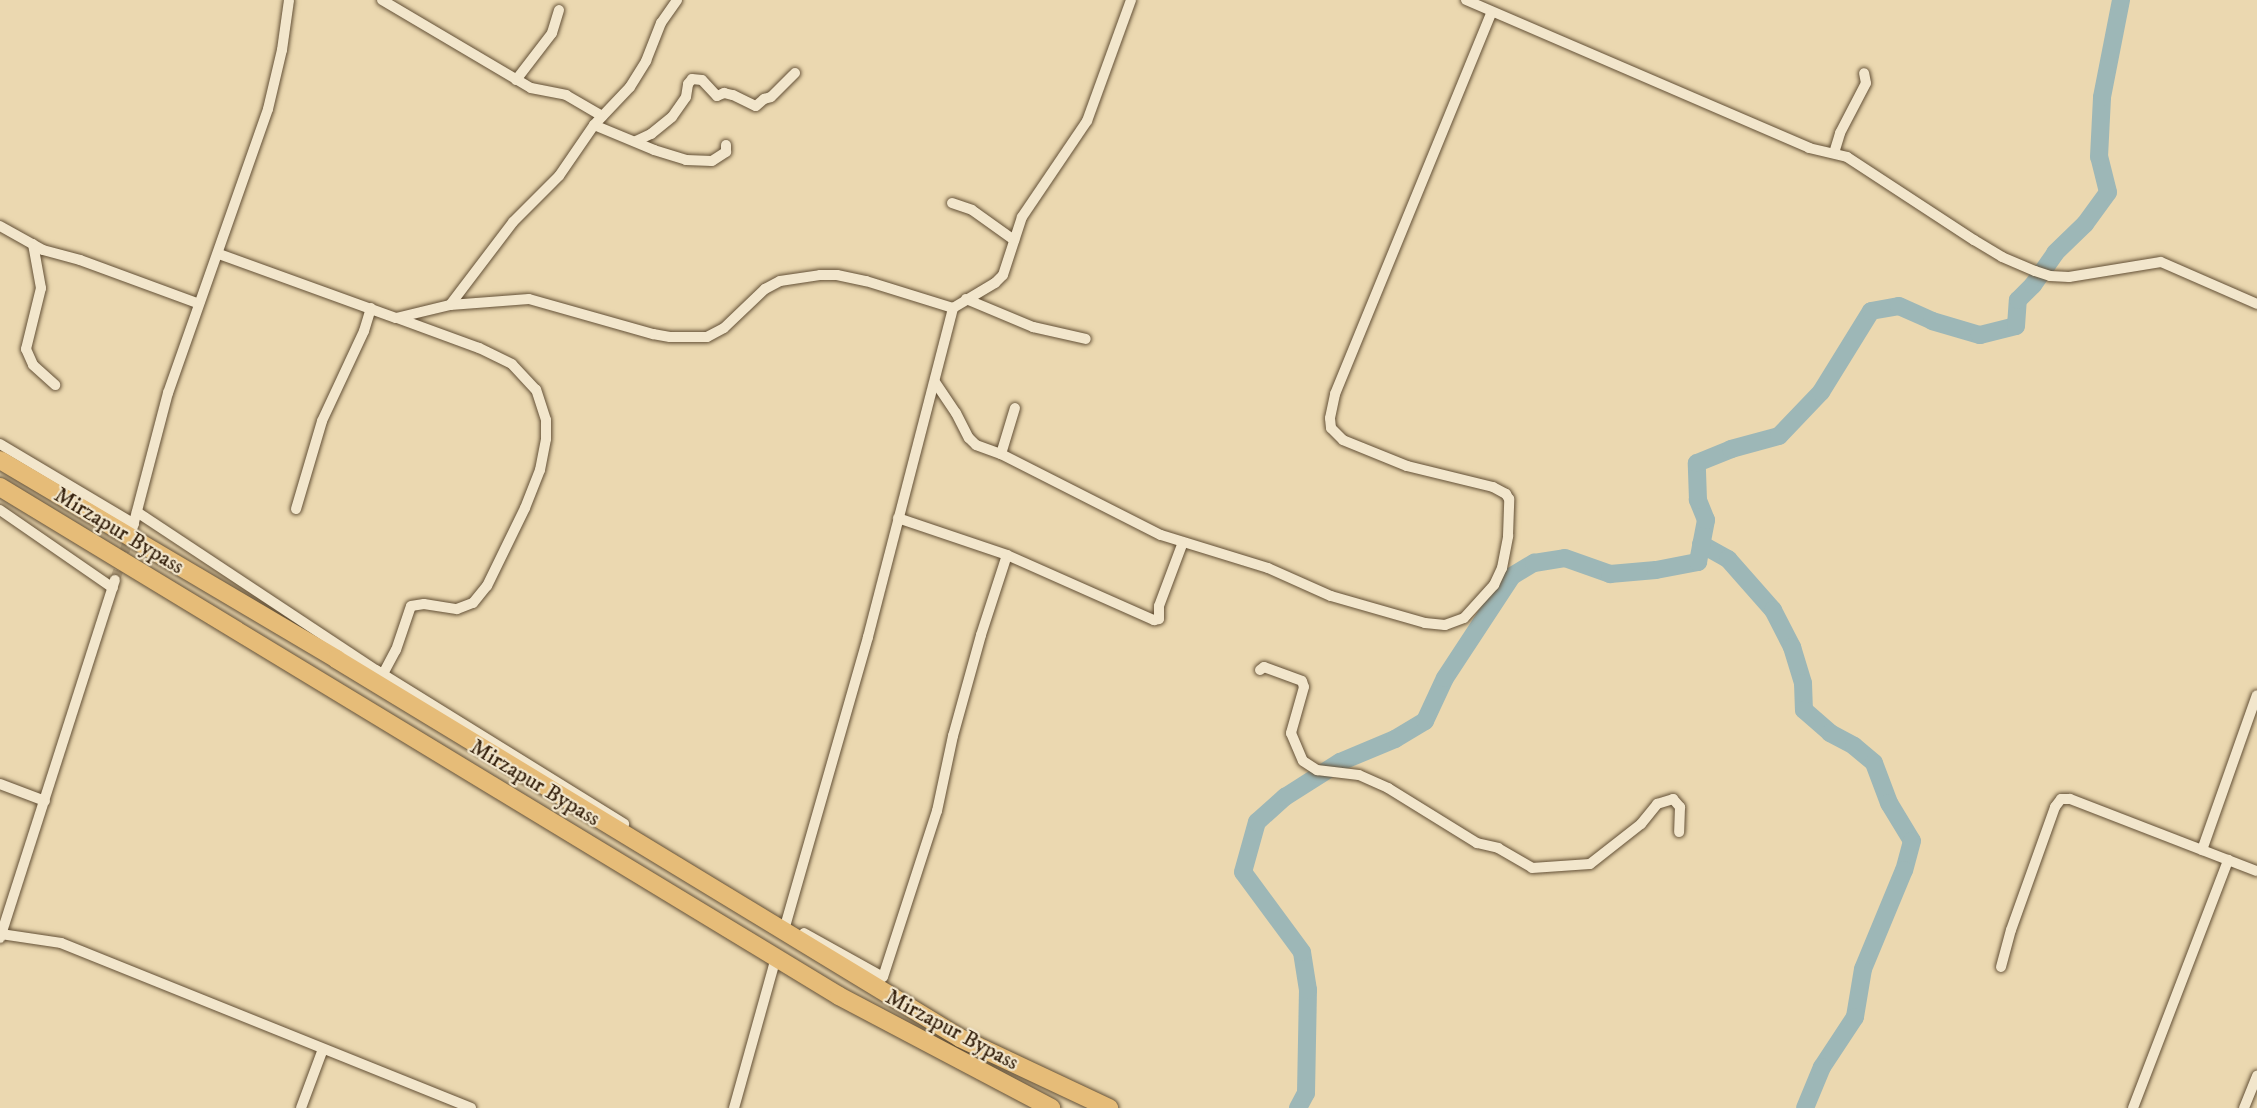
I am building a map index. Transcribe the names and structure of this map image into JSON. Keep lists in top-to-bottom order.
{
  "streets": {
    "highway": ["Mirzapur Bypass"]
  }
}
